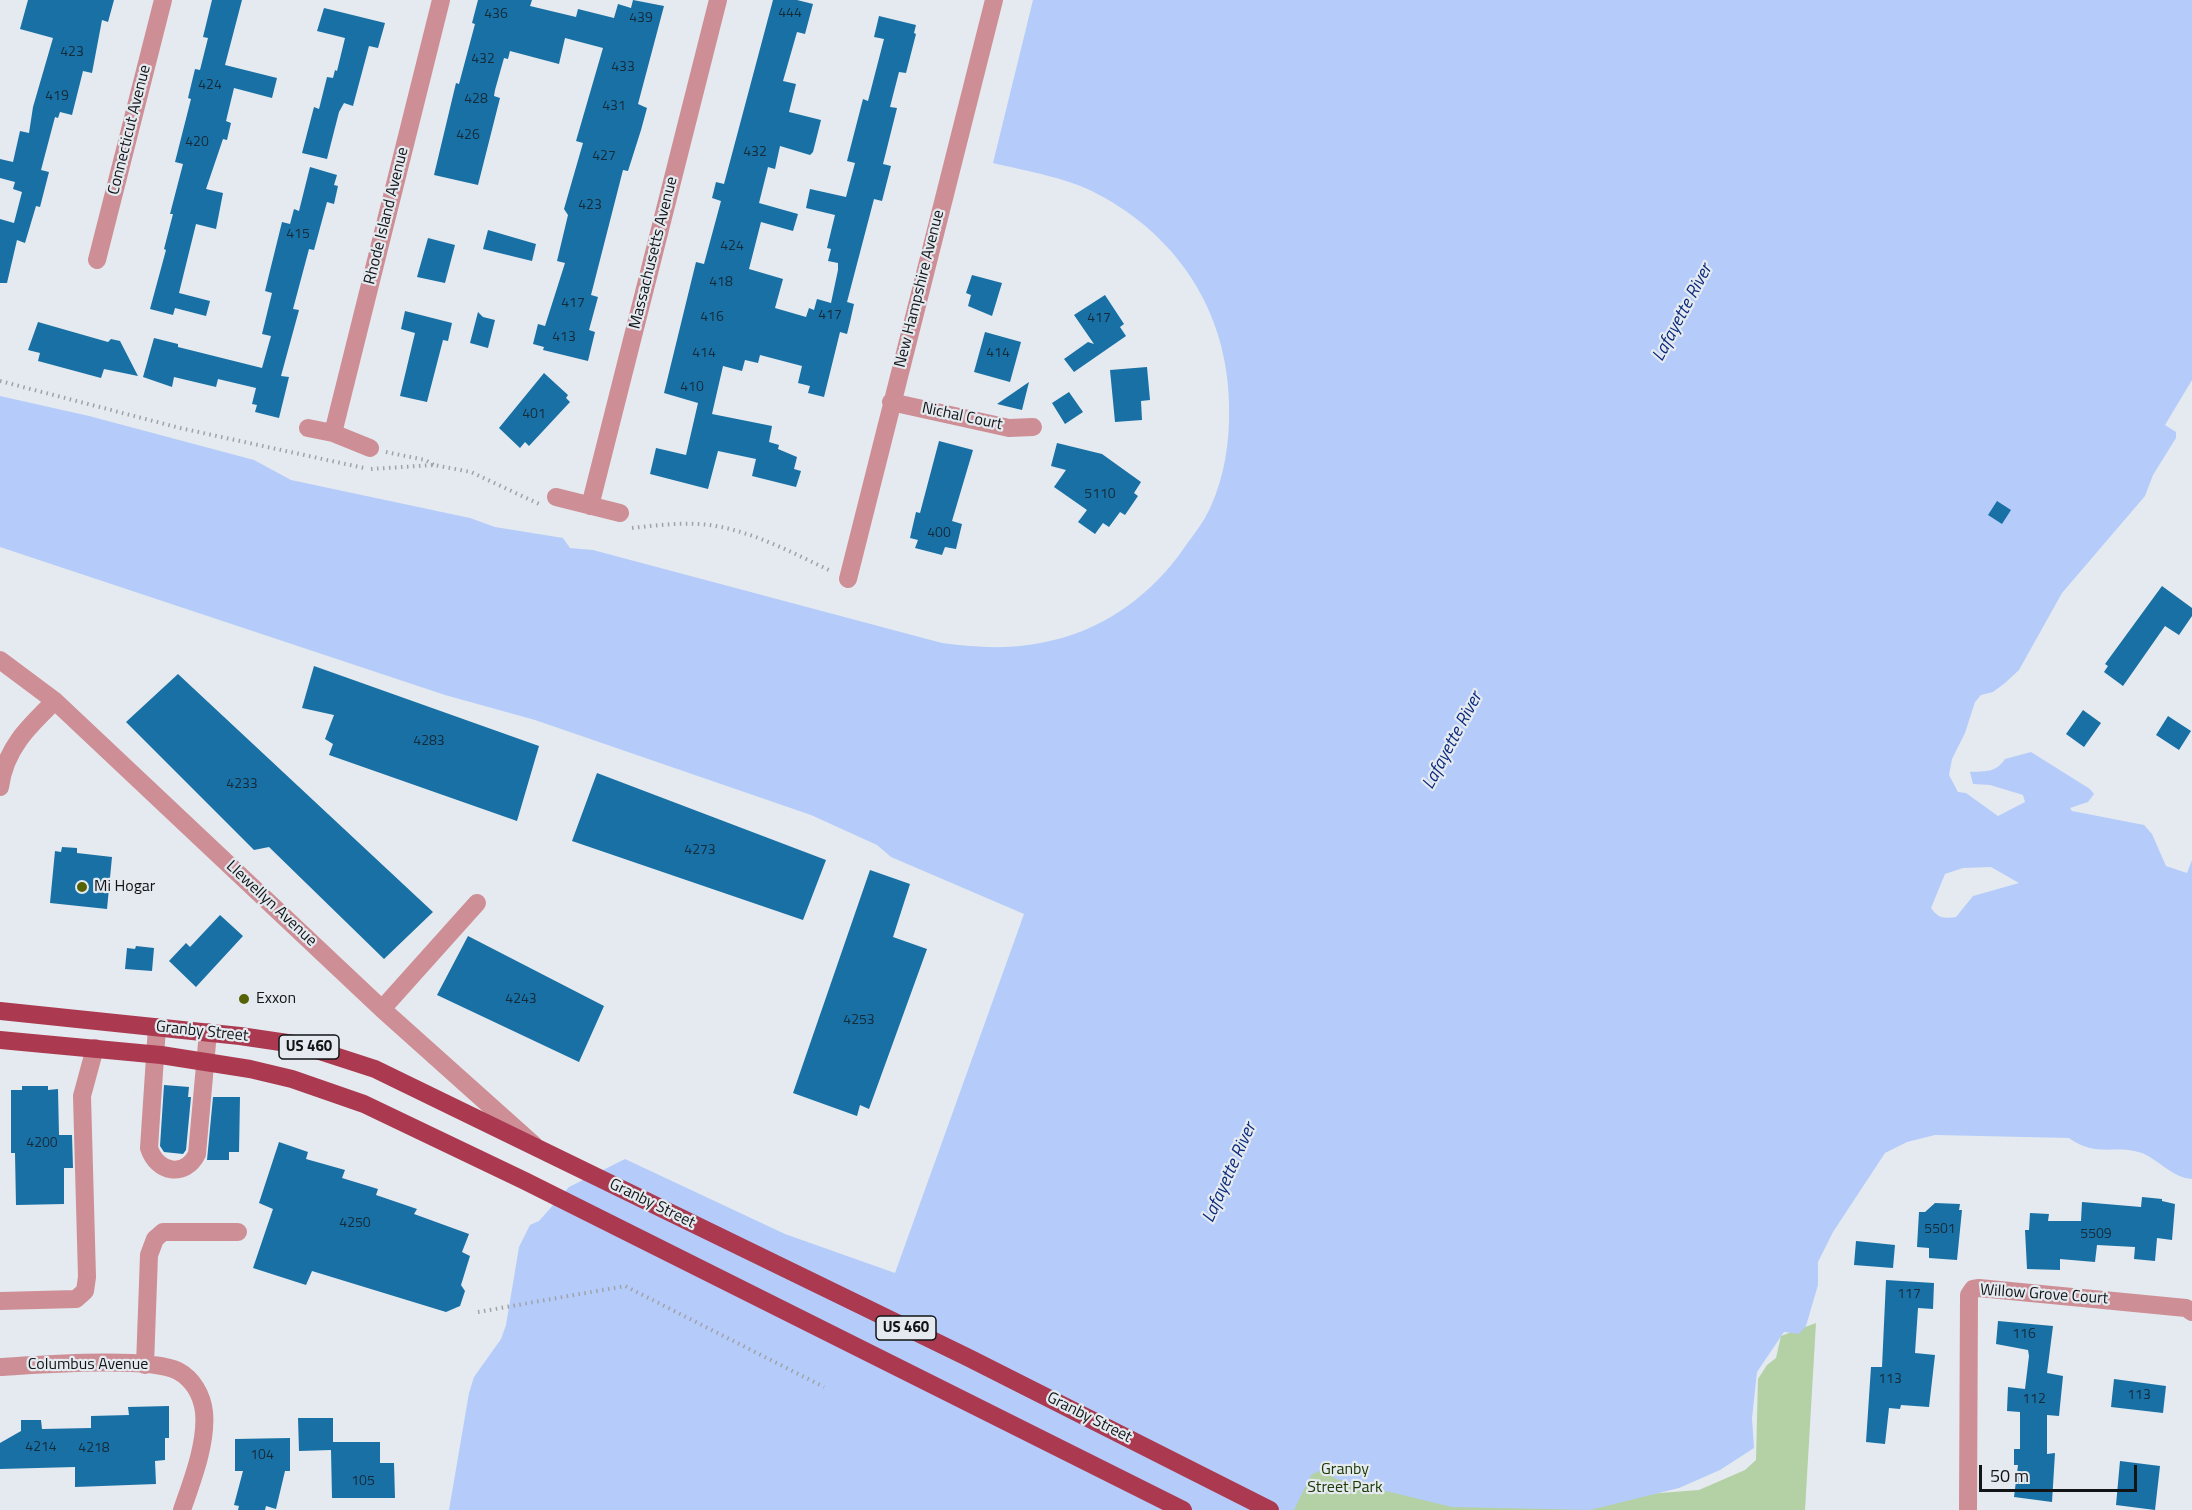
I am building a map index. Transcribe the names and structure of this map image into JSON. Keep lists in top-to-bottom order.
{
  "streets": {
    "main road": ["Granby Street", "US 460"],
    "street": [
      "Connecticut Avenue",
      "Rhode Island Avenue",
      "Massachusetts Avenue",
      "New Hampshire Avenue",
      "Nichal Court",
      "Llewellyn Avenue",
      "Willow Grove Court",
      "Columbus Avenue"
    ]
  },
  "crossings": [
    ["New Hampshire Avenue", "Nichal Court"],
    ["Llewellyn Avenue", "Granby Street"]
  ],
  "water": ["Lafayette River"],
  "parks": ["Granby Street Park"],
  "places": ["Mi Hogar", "Exxon"],
  "house_numbers": [
    "444",
    "436",
    "439",
    "423",
    "432",
    "433",
    "424",
    "419",
    "428",
    "431",
    "426",
    "420",
    "432",
    "427",
    "423",
    "415",
    "424",
    "418",
    "417",
    "417",
    "416",
    "417",
    "413",
    "414",
    "414",
    "410",
    "401",
    "5110",
    "400",
    "4283",
    "4233",
    "4273",
    "4243",
    "4253",
    "4200",
    "4250",
    "5501",
    "5509",
    "117",
    "116",
    "113",
    "113",
    "112",
    "4214",
    "4218",
    "104",
    "105"
  ],
  "scale_bar": "50 m"
}
